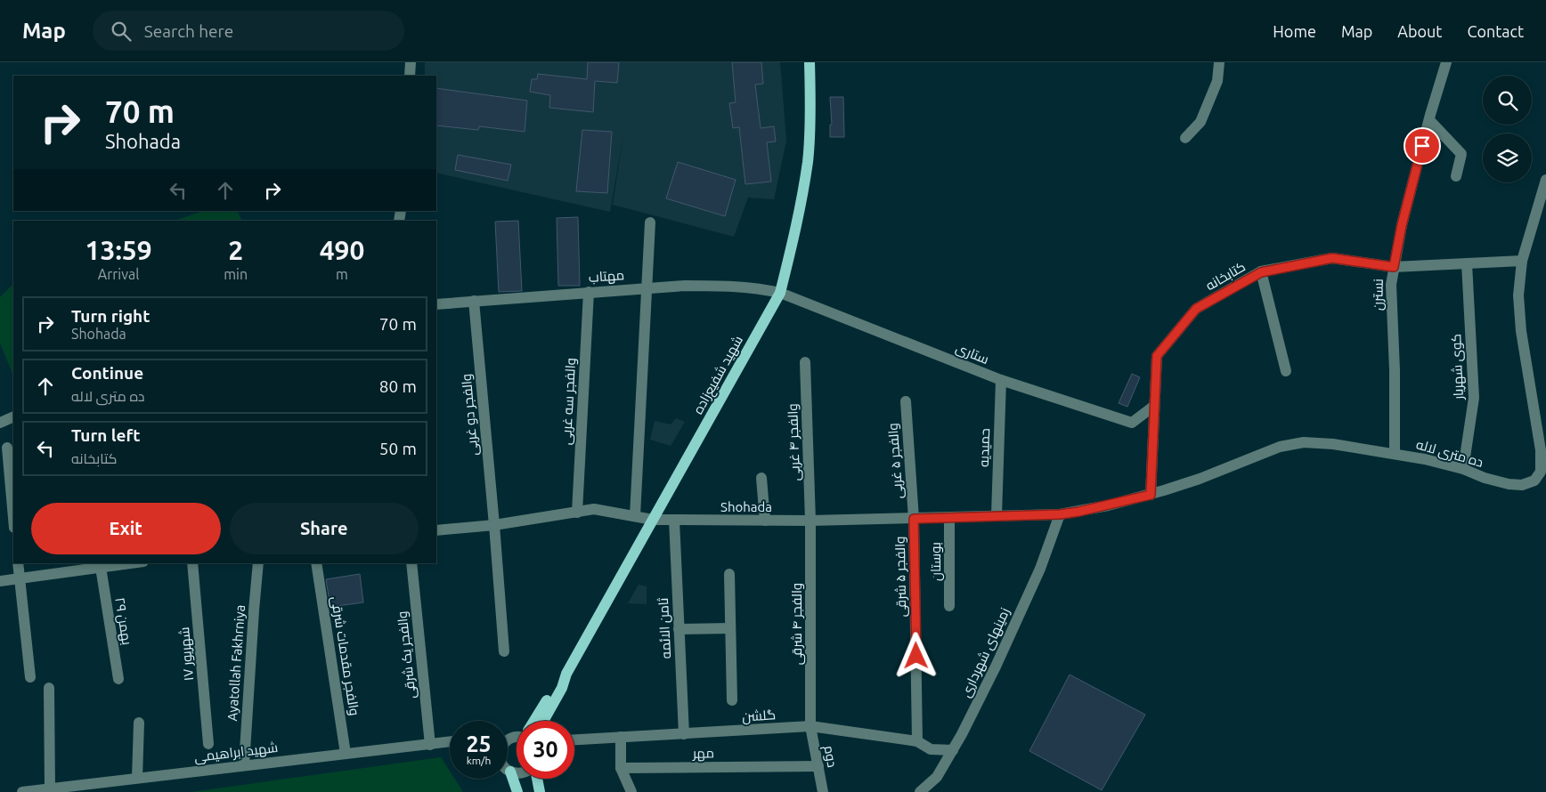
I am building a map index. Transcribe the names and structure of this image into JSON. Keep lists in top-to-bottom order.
{
  "streets": {
    "main road": ["شهید شفیع‌زاده"],
    "street": [
      "مهتاب",
      "کتابخانه",
      "نسترن",
      "ستاری",
      "کوی شهریار",
      "والفجر سه غربی",
      "والفجر دو غربی",
      "والفجر ۴ غربی",
      "حمیدیه",
      "ده متری لاله",
      "والفجر ۵ غربی",
      "Shohada",
      "بوستان",
      "والفجر ۵ شرقی",
      "۲۹ بهمن",
      "والفجر ۴ شرقی",
      "ثامن الائمه",
      "زمینهای شهرداری",
      "۱۷ شهریور",
      "والفجر یک شرقی",
      "والفجر مقدمات شرقی",
      "Ayatollah Fakhrniya",
      "گلشن",
      "شهید ابراهیمی",
      "مهر",
      "دوم"
    ]
  },
  "crossings": [
    ["مهتاب", "ستاری"],
    ["مهتاب", "شهید شفیع‌زاده"],
    ["مهتاب", "والفجر سه غربی"],
    ["مهتاب", "والفجر دو غربی"],
    ["کتابخانه", "نسترن"],
    ["کتابخانه", "ستاری"],
    ["کتابخانه", "کوی شهریار"],
    ["کتابخانه", "ده متری لاله"],
    ["نسترن", "ده متری لاله"],
    ["ستاری", "شهید شفیع‌زاده"],
    ["ستاری", "حمیدیه"],
    ["کوی شهریار", "ده متری لاله"],
    ["شهید شفیع‌زاده", "Shohada"],
    ["والفجر سه غربی", "Shohada"],
    ["والفجر دو غربی", "Shohada"],
    ["والفجر ۴ غربی", "Shohada"],
    ["والفجر ۴ غربی", "والفجر ۴ شرقی"],
    ["حمیدیه", "Shohada"],
    ["ده متری لاله", "Shohada"],
    ["ده متری لاله", "زمینهای شهرداری"],
    ["والفجر ۵ غربی", "Shohada"],
    ["والفجر ۵ غربی", "والفجر ۵ شرقی"],
    ["Shohada", "بوستان"],
    ["Shohada", "والفجر ۵ شرقی"],
    ["Shohada", "والفجر ۴ شرقی"],
    ["Shohada", "ثامن الائمه"],
    ["Shohada", "زمینهای شهرداری"],
    ["والفجر ۵ شرقی", "گلشن"],
    ["والفجر ۴ شرقی", "گلشن"],
    ["والفجر ۴ شرقی", "دوم"],
    ["ثامن الائمه", "گلشن"],
    ["زمینهای شهرداری", "گلشن"],
    ["والفجر یک شرقی", "شهید ابراهیمی"],
    ["والفجر مقدمات شرقی", "شهید ابراهیمی"],
    ["Ayatollah Fakhrniya", "شهید ابراهیمی"],
    ["گلشن", "دوم"],
    ["مهر", "دوم"]
  ],
  "page": {
    "header": "Map",
    "search": "Search here",
    "nav": [
      "Home",
      "Map",
      "About",
      "Contact"
    ],
    "turn": ["70 m", "Shohada"],
    "eta": [
      "13:59",
      "Arrival",
      "2",
      "min",
      "490",
      "m"
    ],
    "list": [
      {
        "name": "Turn right",
        "note": "Shohada",
        "value": "70 m"
      },
      {
        "name": "Continue",
        "note": "ده متری لاله",
        "value": "80 m"
      },
      {
        "name": "Turn left",
        "note": "کتابخانه",
        "value": "50 m"
      }
    ],
    "buttons": ["Exit", "Share"],
    "speed": "25 km/h",
    "limit": "30"
  }
}
